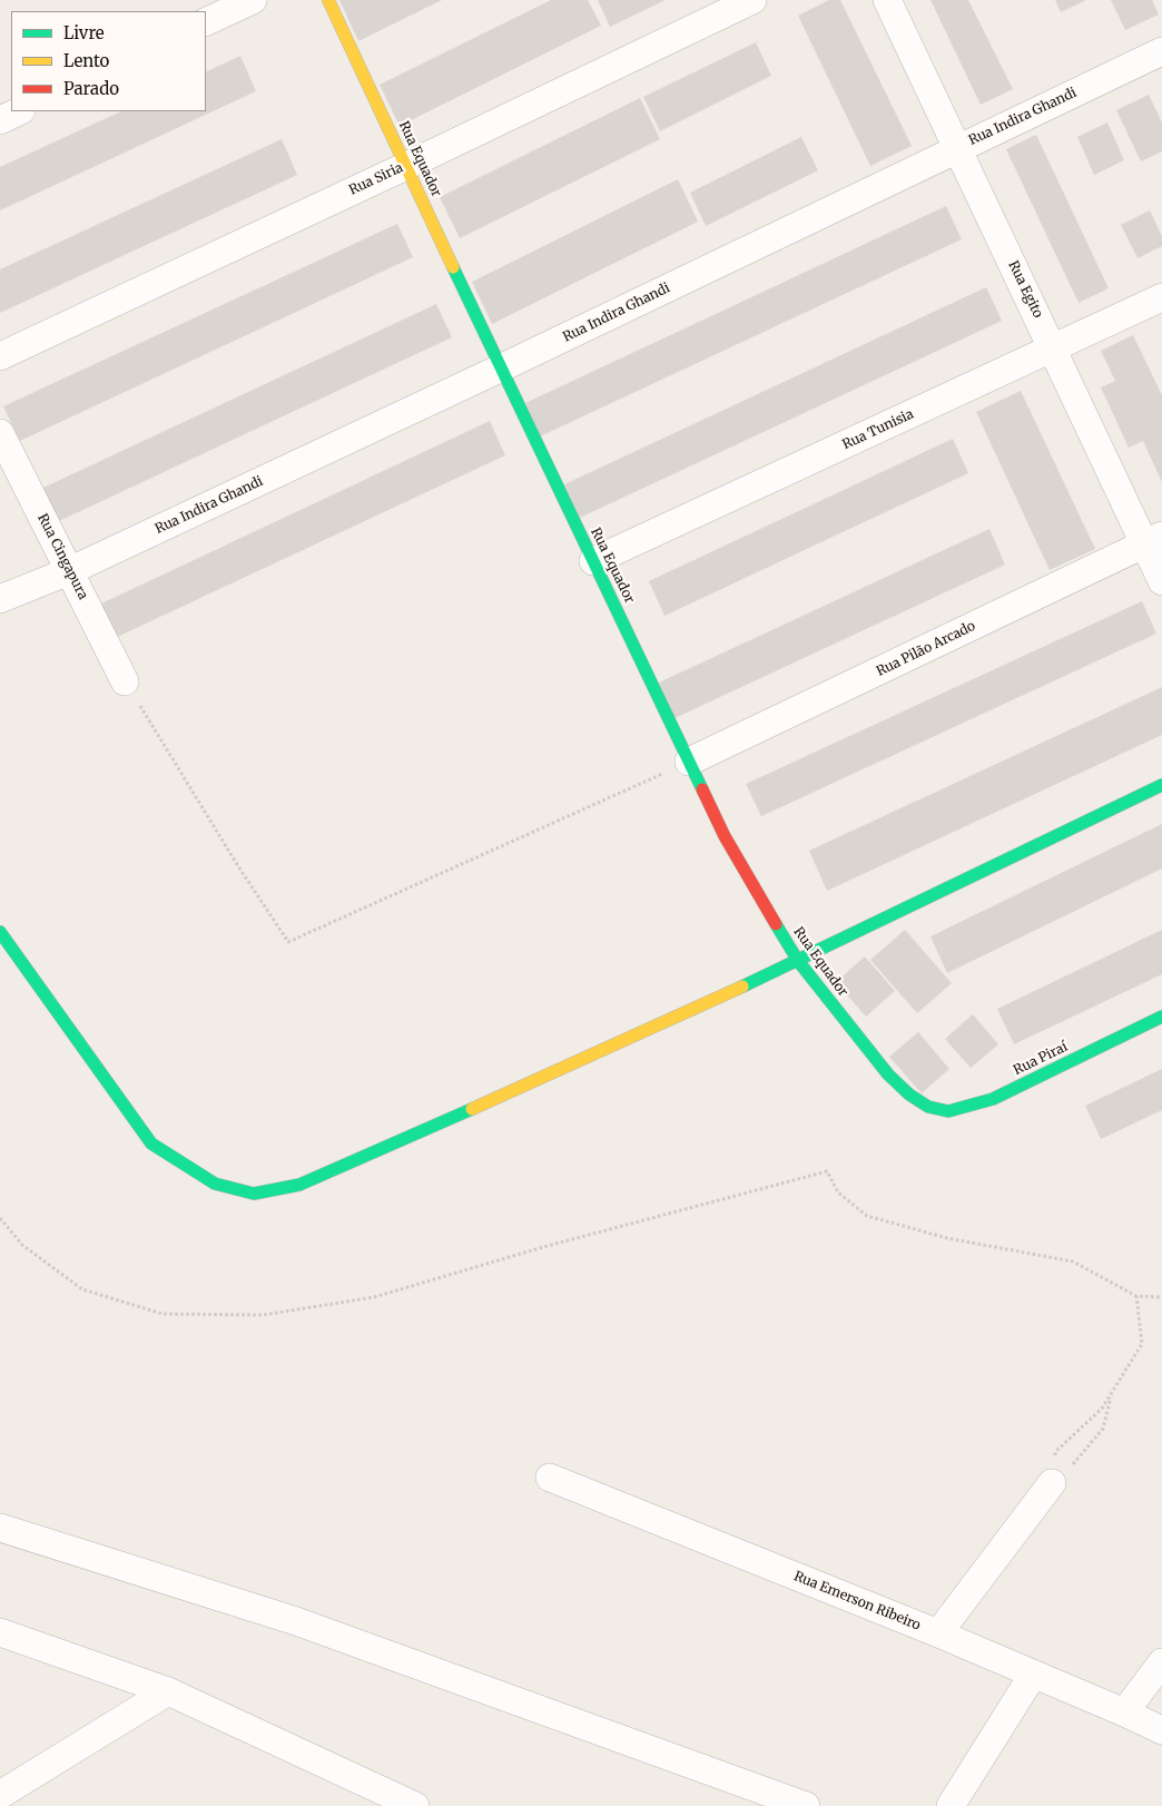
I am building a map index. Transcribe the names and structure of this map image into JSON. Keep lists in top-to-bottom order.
{
  "streets": {
    "street": [
      "Rua Indira Ghandi",
      "Rua Equador",
      "Rua Siria",
      "Rua Egito",
      "Rua Tunisia",
      "Rua Cingapura",
      "Rua Pilão Arcado",
      "Rua Piraí",
      "Rua Emerson Ribeiro"
    ]
  },
  "crossings": [
    ["Rua Indira Ghandi", "Rua Equador"],
    ["Rua Indira Ghandi", "Rua Egito"],
    ["Rua Indira Ghandi", "Rua Cingapura"],
    ["Rua Equador", "Rua Siria"],
    ["Rua Equador", "Rua Tunisia"],
    ["Rua Equador", "Rua Pilão Arcado"],
    ["Rua Equador", "Rua Piraí"],
    ["Rua Egito", "Rua Tunisia"],
    ["Rua Egito", "Rua Pilão Arcado"]
  ],
  "legend": ["Livre", "Lento", "Parado"]
}
